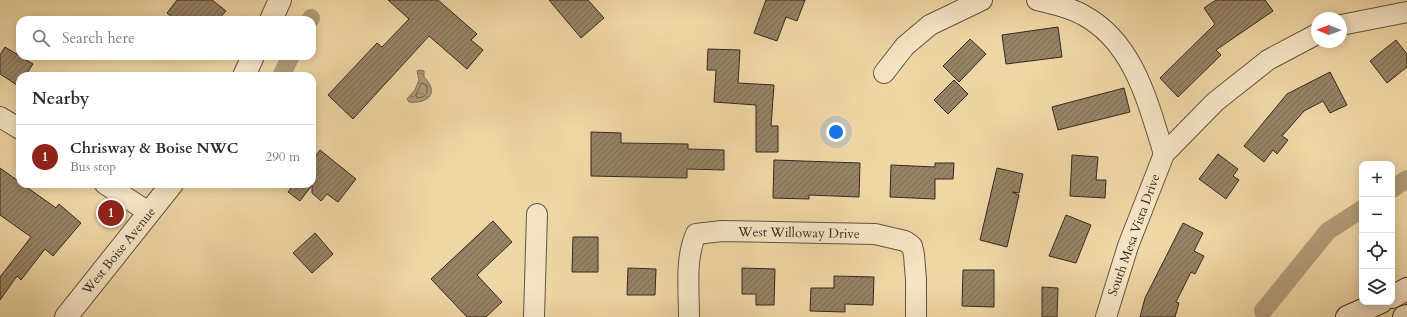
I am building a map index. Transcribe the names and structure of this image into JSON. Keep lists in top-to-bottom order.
{
  "streets": {
    "street": ["West Willoway Drive", "South Mesa Vista Drive", "West Boise Avenue"]
  },
  "north": "left",
  "page": {
    "search": "Search here",
    "heading": "Nearby",
    "list": [
      {
        "mark": "1",
        "name": "Chrisway & Boise NWC",
        "note": "Bus stop",
        "value": "290 m"
      }
    ],
    "map_buttons": ["+", "−"],
    "pins": "1"
  }
}
